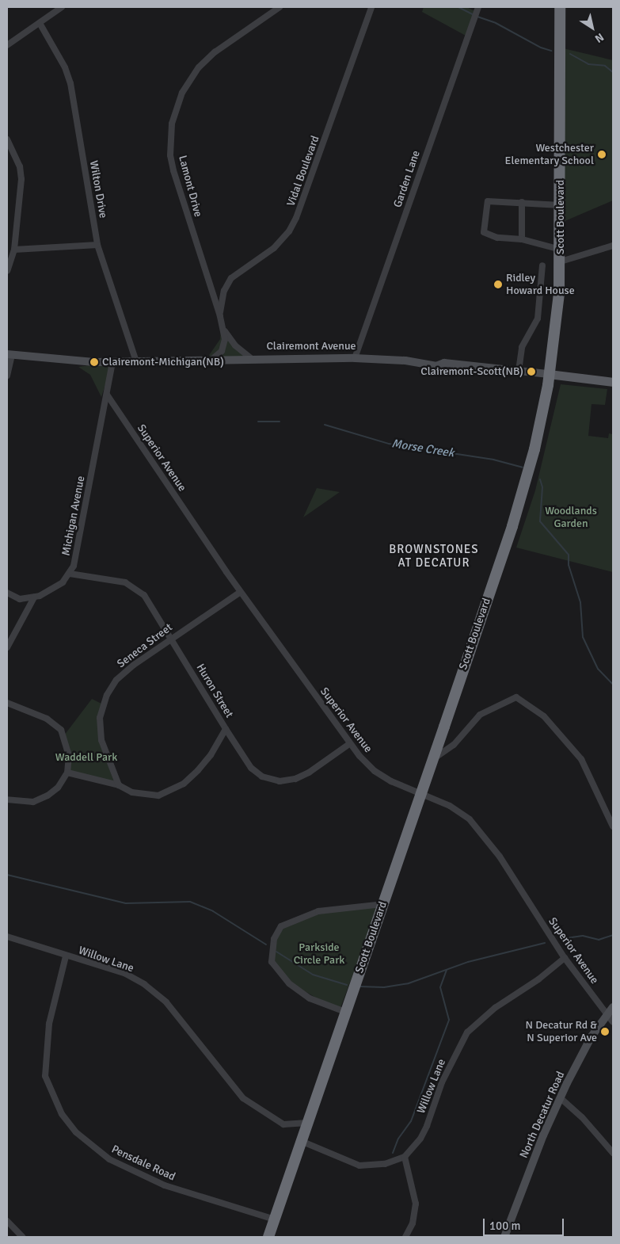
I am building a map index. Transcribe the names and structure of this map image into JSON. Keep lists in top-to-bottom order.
{
  "streets": {
    "highway": ["Scott Boulevard"],
    "main road": ["Clairemont Avenue", "North Decatur Road"],
    "street": [
      "Vidal Boulevard",
      "Garden Lane",
      "Lamont Drive",
      "Wilton Drive",
      "Superior Avenue",
      "Michigan Avenue",
      "Seneca Street",
      "Huron Street",
      "Willow Lane",
      "Pensdale Road"
    ]
  },
  "crossings": [
    ["Vidal Boulevard", "Lamont Drive"],
    ["Garden Lane", "Clairemont Avenue"],
    ["Lamont Drive", "Clairemont Avenue"],
    ["Wilton Drive", "Clairemont Avenue"],
    ["Scott Boulevard", "Clairemont Avenue"],
    ["Scott Boulevard", "Superior Avenue"],
    ["Scott Boulevard", "Willow Lane"],
    ["Scott Boulevard", "Pensdale Road"],
    ["Clairemont Avenue", "Michigan Avenue"],
    ["Superior Avenue", "Michigan Avenue"],
    ["Superior Avenue", "Seneca Street"],
    ["Superior Avenue", "Huron Street"],
    ["Superior Avenue", "Willow Lane"],
    ["Superior Avenue", "North Decatur Road"],
    ["Michigan Avenue", "Huron Street"],
    ["Seneca Street", "Huron Street"],
    ["Willow Lane", "Pensdale Road"]
  ],
  "districts": ["BROWNSTONES AT DECATUR"],
  "water": ["Morse Creek"],
  "parks": ["Woodlands Garden", "Waddell Park", "Parkside Circle Park"],
  "places": [
    "Westchester Elementary School",
    "Ridley Howard House",
    "Clairemont-Michigan(NB)",
    "Clairemont-Scott(NB)",
    "N Decatur Rd & N Superior Ave"
  ],
  "scale_bar": "100 m",
  "north": "bottom right"
}
